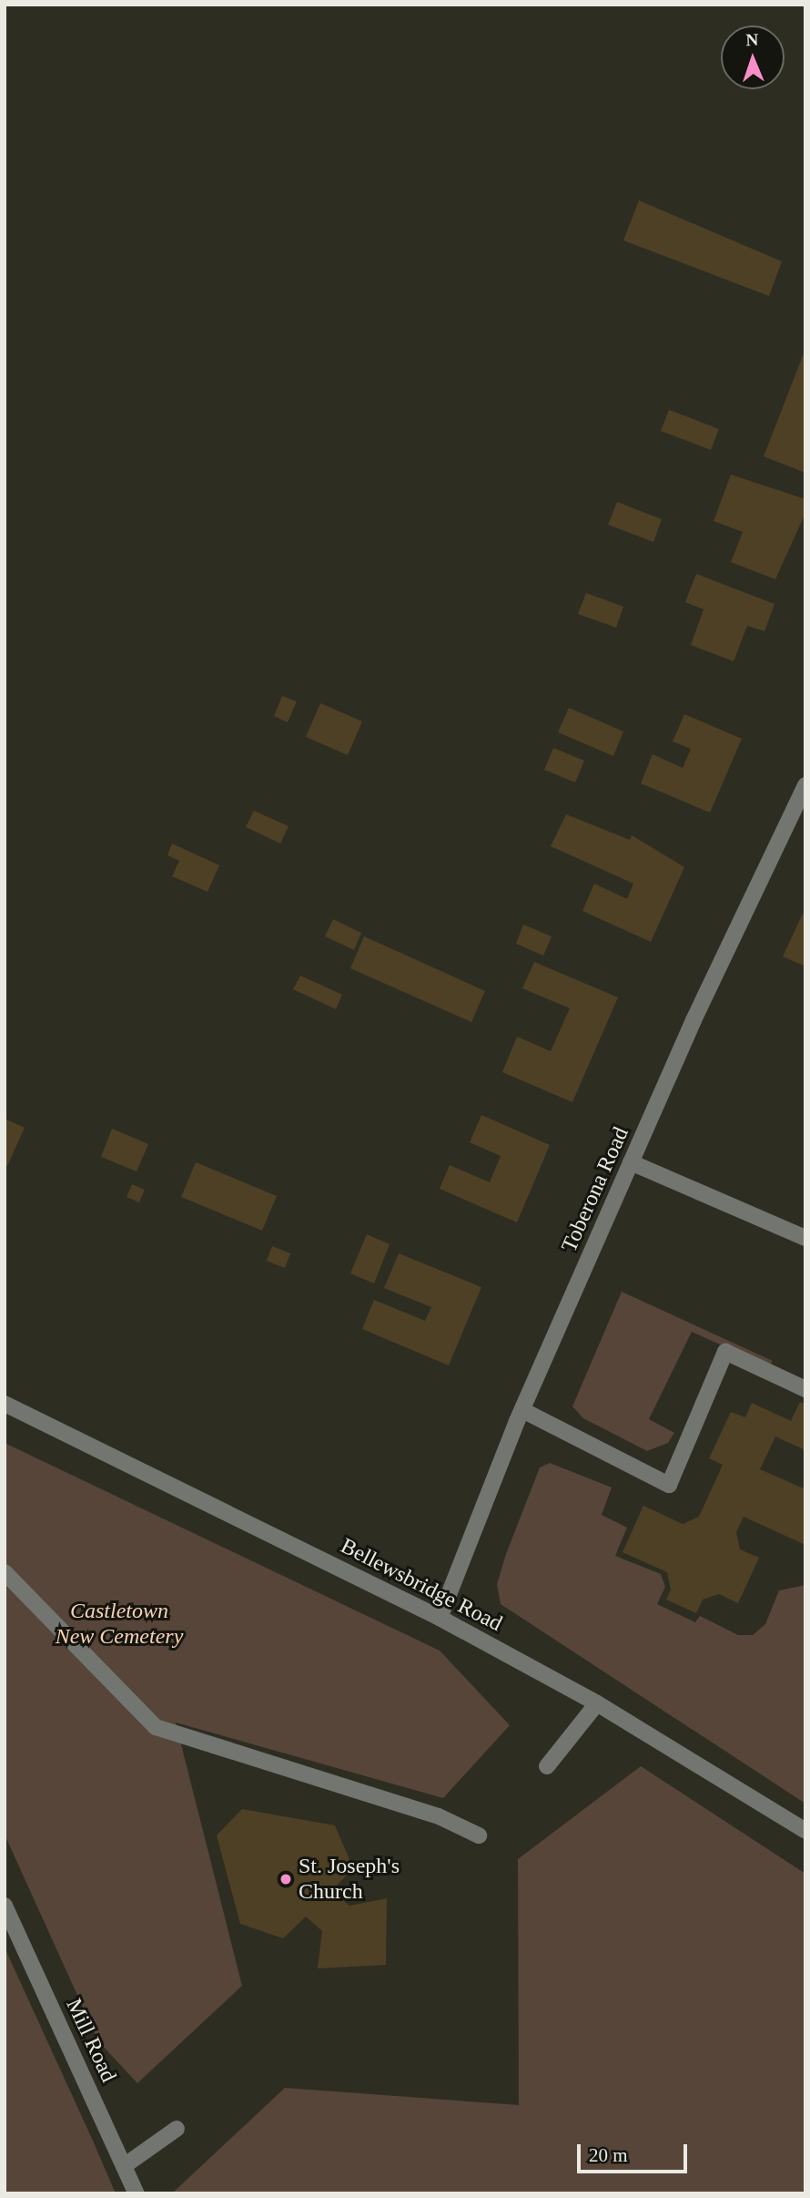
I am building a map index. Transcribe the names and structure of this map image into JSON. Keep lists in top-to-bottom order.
{
  "streets": {
    "street": ["Toberona Road", "Bellewsbridge Road", "Mill Road"]
  },
  "crossings": [
    ["Toberona Road", "Bellewsbridge Road"]
  ],
  "parks": ["Castletown New Cemetery"],
  "places": ["St. Joseph's Church"],
  "scale_bar": "20 m",
  "north": "top"
}
